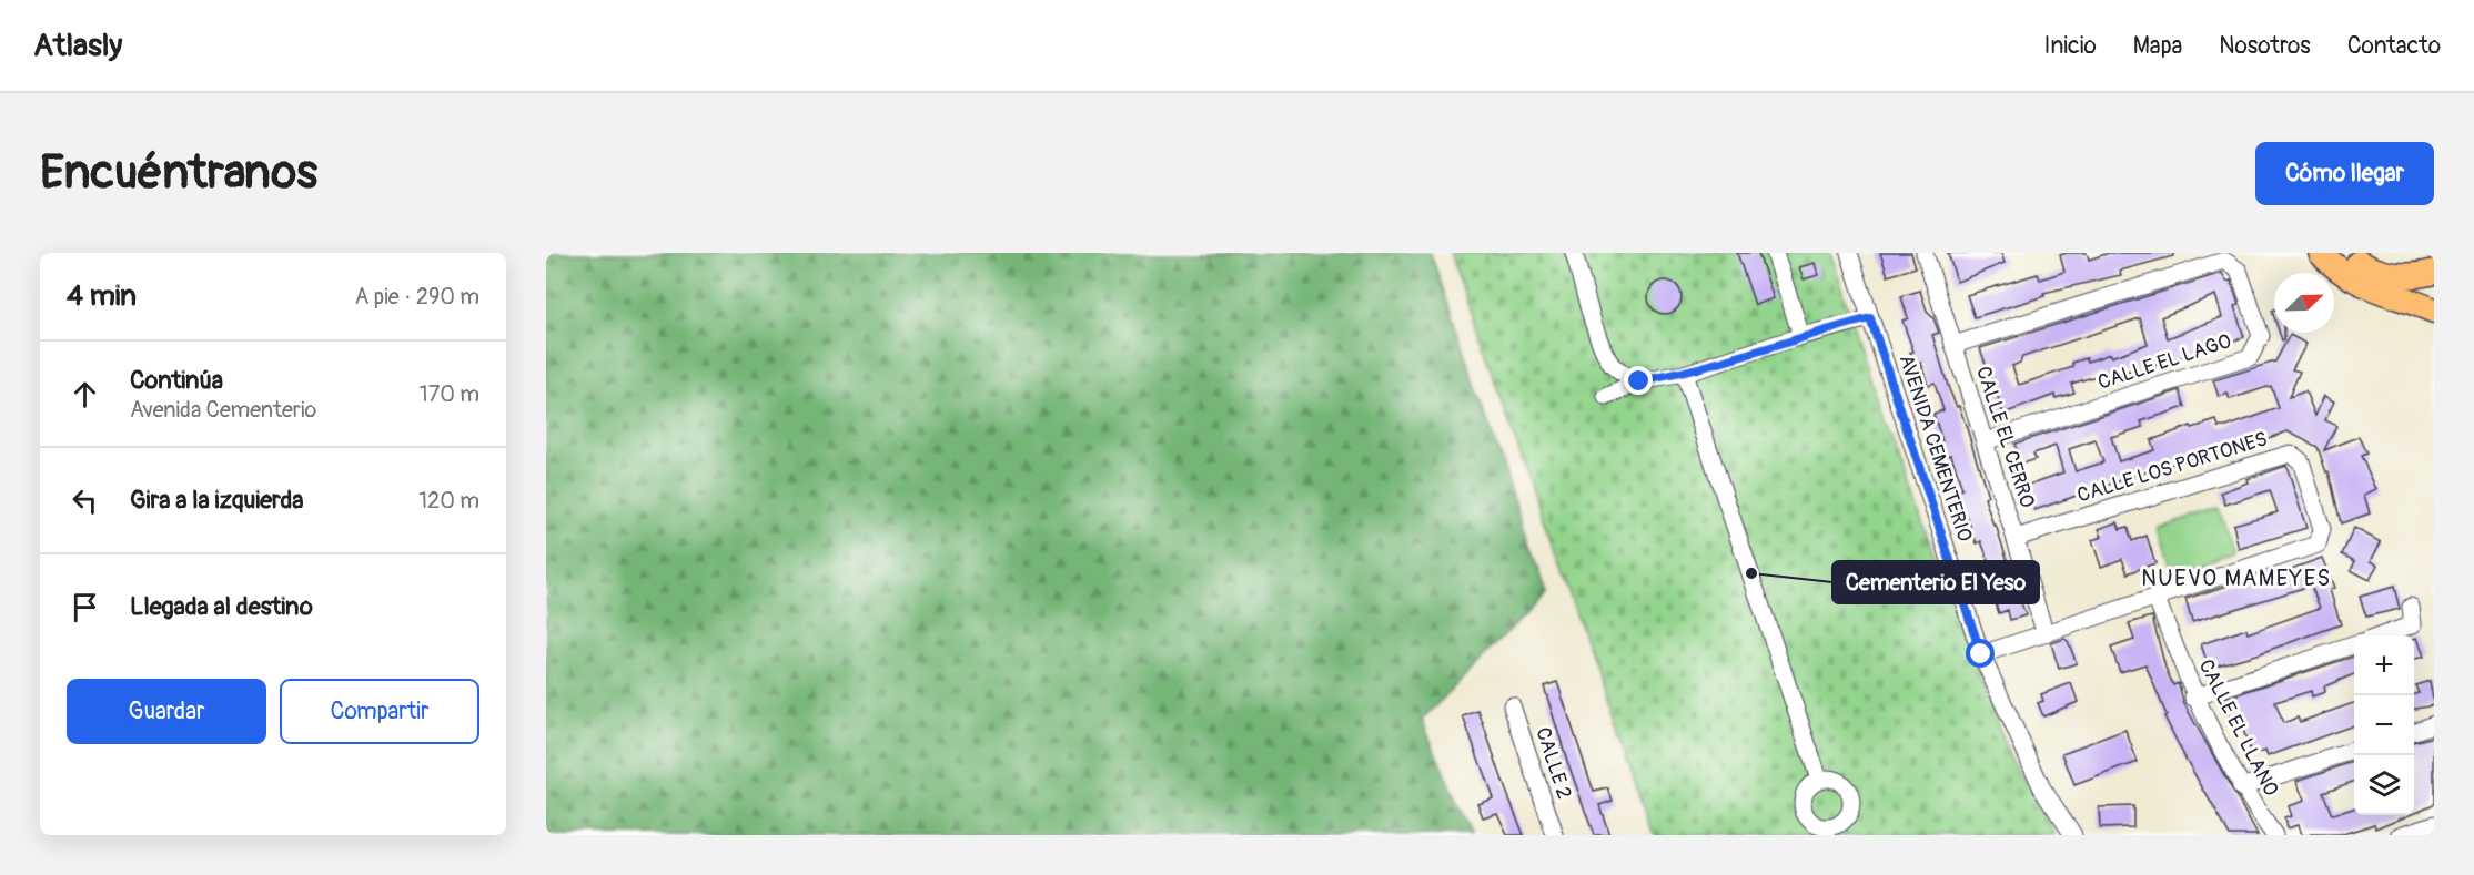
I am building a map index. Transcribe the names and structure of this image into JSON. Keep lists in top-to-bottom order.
{
  "streets": {
    "street": [
      "CALLE EL LAGO",
      "CALLE EL CERRO",
      "AVENIDA CEMENTERIO",
      "CALLE LOS PORTONES",
      "CALLE EL LLANO",
      "CALLE 2"
    ]
  },
  "crossings": [
    ["CALLE EL LAGO", "CALLE EL CERRO"],
    ["CALLE EL CERRO", "CALLE LOS PORTONES"],
    ["AVENIDA CEMENTERIO", "CALLE LOS PORTONES"],
    ["CALLE LOS PORTONES", "CALLE EL LLANO"]
  ],
  "districts": ["NUEVO MAMEYES"],
  "places": ["Cementerio El Yeso"],
  "north": "top right",
  "page": {
    "header": "Atlasly",
    "nav": [
      "Inicio",
      "Mapa",
      "Nosotros",
      "Contacto"
    ],
    "buttons": [
      "Cómo llegar",
      ["Guardar", "Compartir"]
    ],
    "title": "Encuéntranos",
    "heading": ["4 min", "A pie · 290 m"],
    "list": [
      ["Continúa", "Avenida Cementerio", "170 m"],
      ["Gira a la izquierda", "120 m"],
      "Llegada al destino"
    ],
    "map_buttons": ["+", "−"]
  }
}
